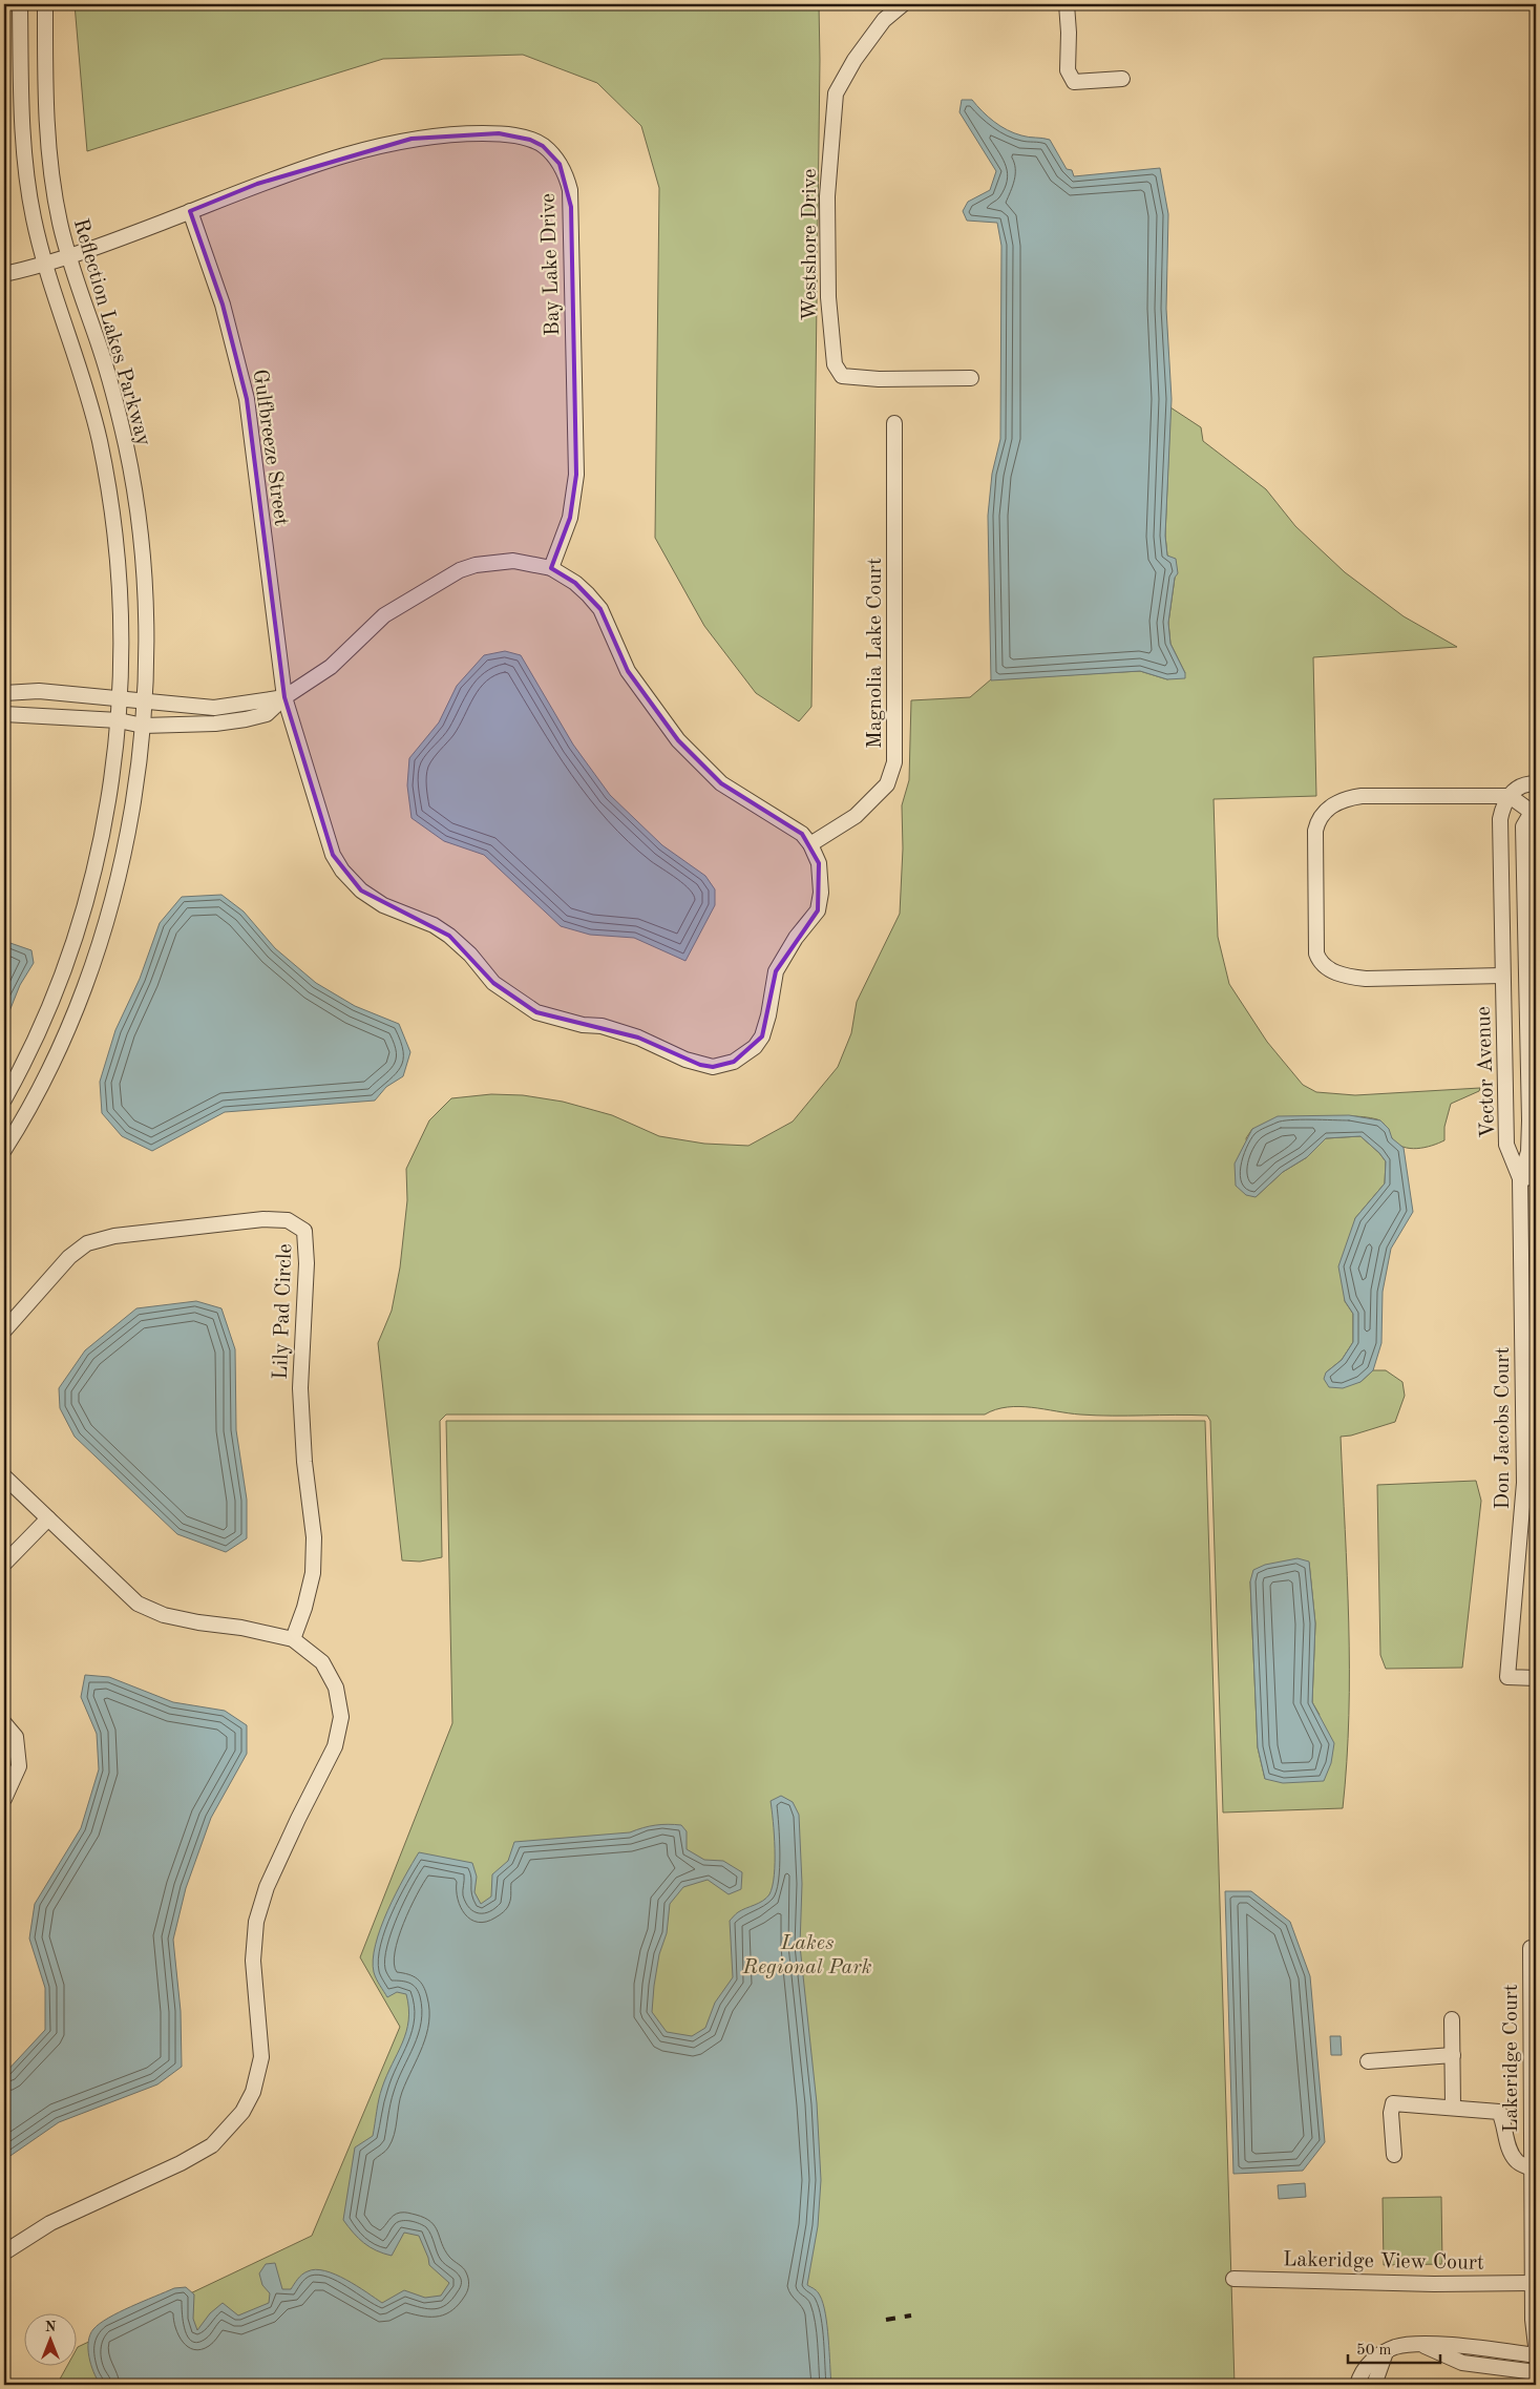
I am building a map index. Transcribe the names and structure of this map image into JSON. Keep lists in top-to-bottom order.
{
  "streets": {
    "street": [
      "Westshore Drive",
      "Bay Lake Drive",
      "Reflection Lakes Parkway",
      "Gulfbreeze Street",
      "Magnolia Lake Court",
      "Vector Avenue",
      "Lily Pad Circle",
      "Don Jacobs Court",
      "Lakeridge Court",
      "Lakeridge View Court"
    ]
  },
  "crossings": [
    ["Bay Lake Drive", "Reflection Lakes Parkway"],
    ["Bay Lake Drive", "Gulfbreeze Street"],
    ["Gulfbreeze Street", "Magnolia Lake Court"],
    ["Vector Avenue", "Don Jacobs Court"],
    ["Lakeridge Court", "Lakeridge View Court"]
  ],
  "parks": ["Lakes Regional Park"],
  "scale_bar": "50 m",
  "north": "top"
}
